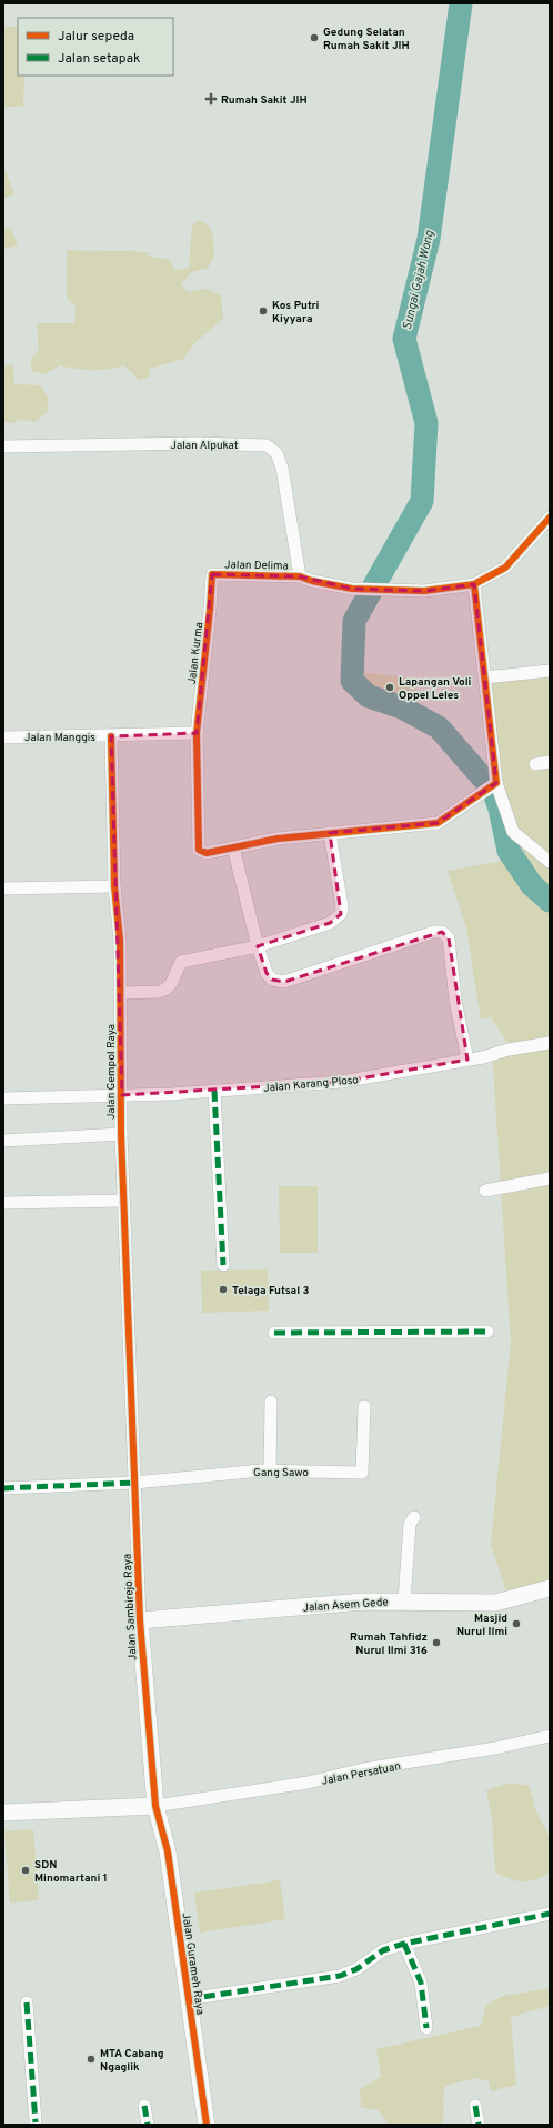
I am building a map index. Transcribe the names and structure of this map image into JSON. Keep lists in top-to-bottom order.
{
  "streets": {
    "street": [
      "Jalan Alpukat",
      "Jalan Delima",
      "Jalan Kurma",
      "Jalan Manggis",
      "Jalan Gempol Raya",
      "Jalan Karang Ploso",
      "Gang Sawo",
      "Jalan Asem Gede",
      "Jalan Sambirejo Raya",
      "Jalan Persatuan",
      "Jalan Gurameh Raya"
    ]
  },
  "crossings": [
    ["Jalan Alpukat", "Jalan Delima"],
    ["Jalan Delima", "Jalan Kurma"],
    ["Jalan Kurma", "Jalan Manggis"],
    ["Jalan Manggis", "Jalan Gempol Raya"],
    ["Jalan Gempol Raya", "Jalan Karang Ploso"],
    ["Jalan Gempol Raya", "Jalan Sambirejo Raya"],
    ["Gang Sawo", "Jalan Sambirejo Raya"],
    ["Jalan Asem Gede", "Jalan Sambirejo Raya"],
    ["Jalan Sambirejo Raya", "Jalan Persatuan"],
    ["Jalan Sambirejo Raya", "Jalan Gurameh Raya"],
    ["Jalan Persatuan", "Jalan Gurameh Raya"]
  ],
  "water": ["Sungai Gajah Wong"],
  "places": {
    "other": [
      "Gedung Selatan Rumah Sakit JIH",
      "Kos Putri Kiyyara",
      "Lapangan Voli Oppel Leles",
      "Telaga Futsal 3",
      "Masjid Nurul Ilmi",
      "Rumah Tahfidz Nurul Ilmi 316",
      "SDN Minomartani 1",
      "MTA Cabang Ngaglik"
    ],
    "health": ["Rumah Sakit JIH"]
  },
  "legend": ["Jalur sepeda", "Jalan setapak"]
}
